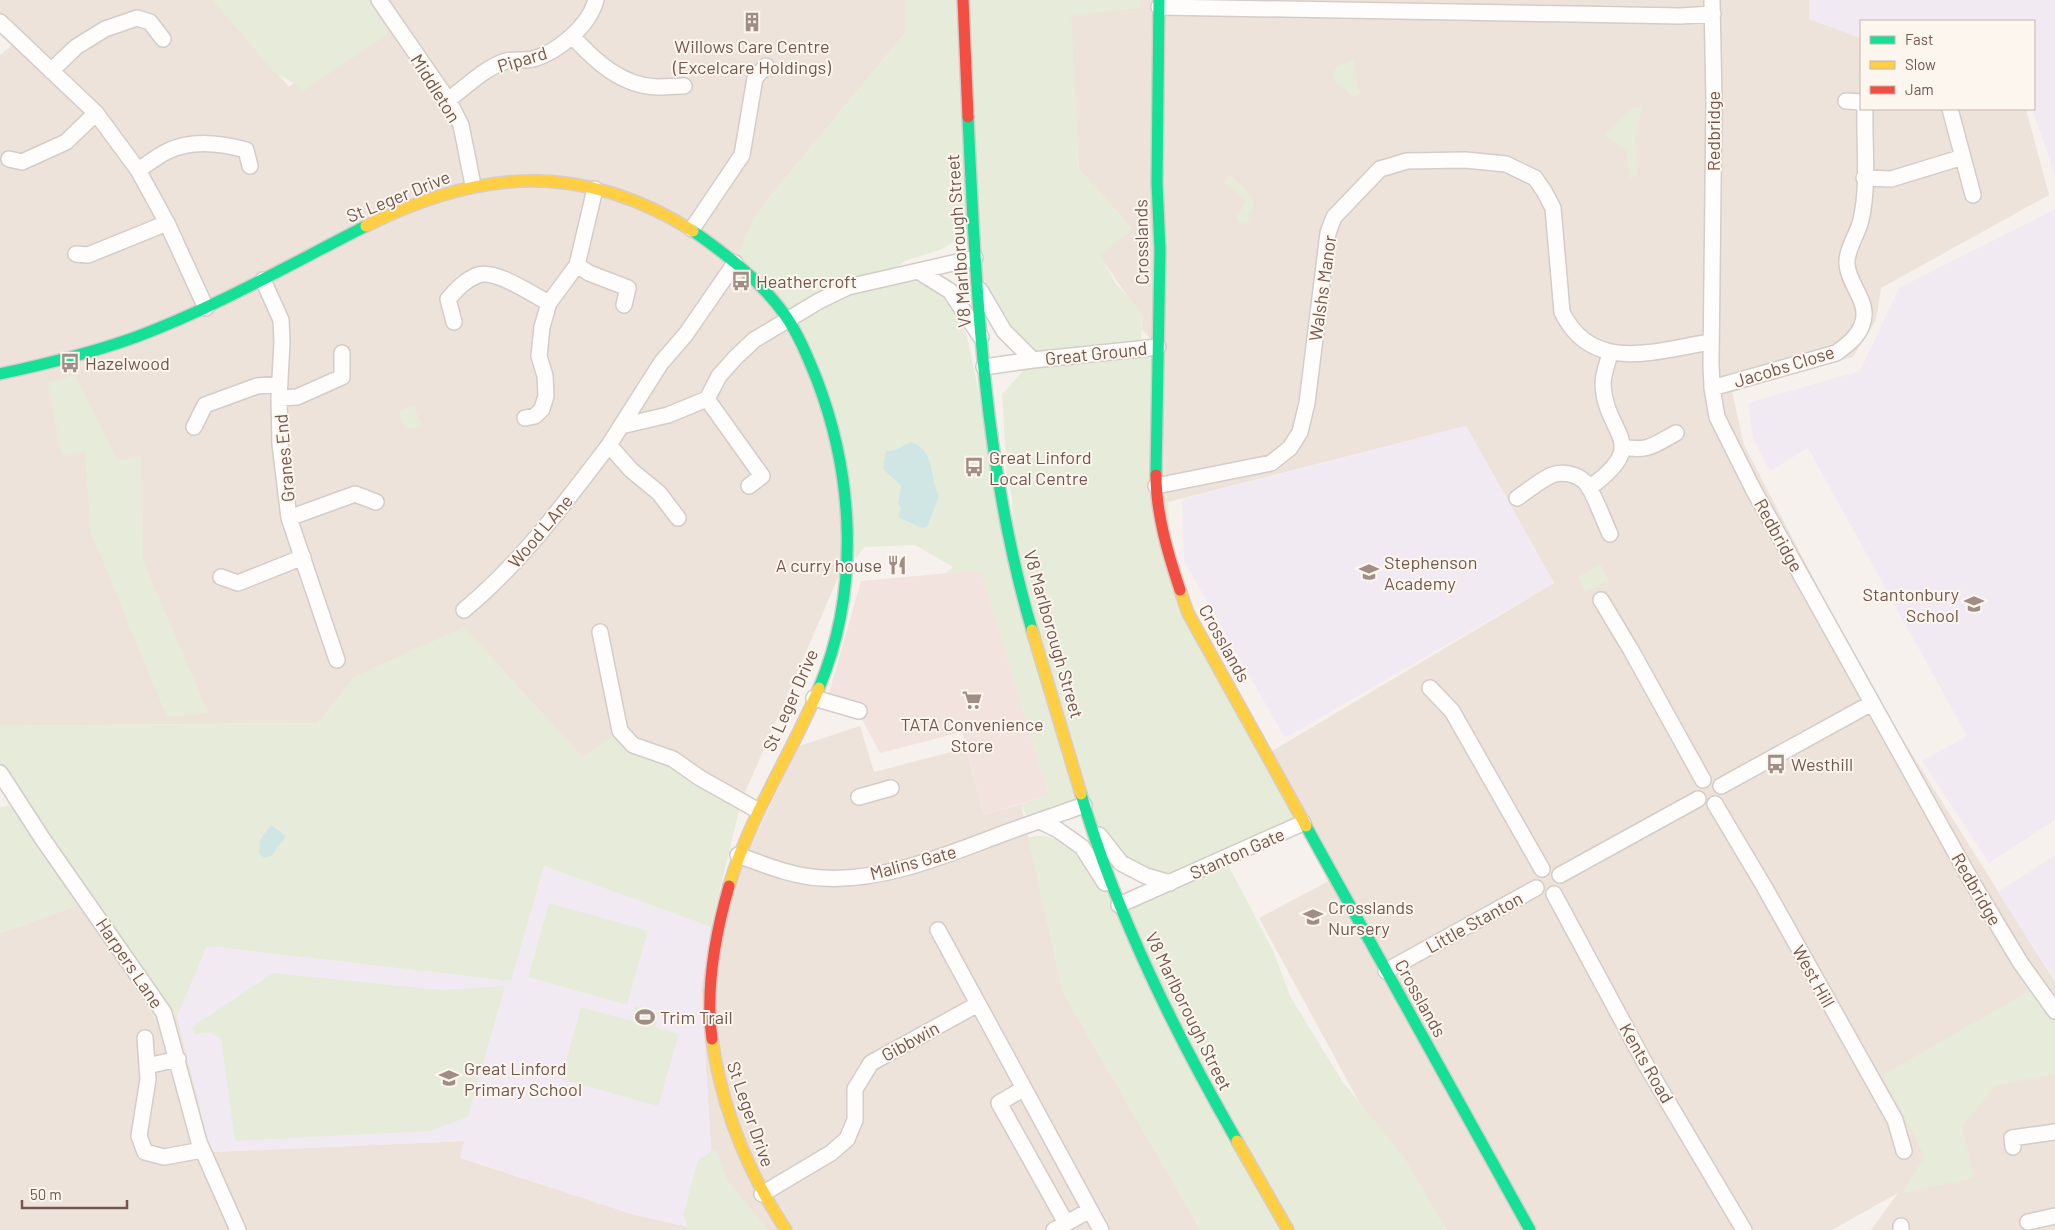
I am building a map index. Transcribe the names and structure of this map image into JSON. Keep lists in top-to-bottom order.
{
  "streets": {
    "street": [
      "Pipard",
      "Middleton",
      "Redbridge",
      "St Leger Drive",
      "V8 Marlborough Street",
      "Crosslands",
      "Walshs Manor",
      "Great Ground",
      "Jacobs Close",
      "Granes End",
      "Wood LAne",
      "Stanton Gate",
      "Malins Gate",
      "Little Stanton",
      "Harpers Lane",
      "West Hill",
      "Gibbwin",
      "Kents Road"
    ]
  },
  "crossings": [
    ["Pipard", "Middleton"],
    ["Middleton", "St Leger Drive"],
    ["Redbridge", "Walshs Manor"],
    ["Redbridge", "Jacobs Close"],
    ["St Leger Drive", "Granes End"],
    ["St Leger Drive", "Wood LAne"],
    ["St Leger Drive", "Malins Gate"],
    ["St Leger Drive", "Gibbwin"],
    ["V8 Marlborough Street", "Great Ground"],
    ["V8 Marlborough Street", "Stanton Gate"],
    ["V8 Marlborough Street", "Malins Gate"],
    ["Crosslands", "Walshs Manor"],
    ["Crosslands", "Great Ground"],
    ["Crosslands", "Stanton Gate"],
    ["Crosslands", "Little Stanton"],
    ["Little Stanton", "Kents Road"]
  ],
  "places": {
    "building": ["Willows Care Centre (Excelcare Holdings)"],
    "bus stop": [
      "Heathercroft",
      "Hazelwood",
      "Great Linford Local Centre",
      "Westhill"
    ],
    "restaurant": ["A curry house"],
    "school or university": [
      "Stephenson Academy",
      "Stantonbury School",
      "Crosslands Nursery",
      "Great Linford Primary School"
    ],
    "supermarket": ["TATA Convenience Store"],
    "sports": ["Trim Trail"]
  },
  "legend": ["Fast", "Slow", "Jam"],
  "scale_bar": "50 m"
}
